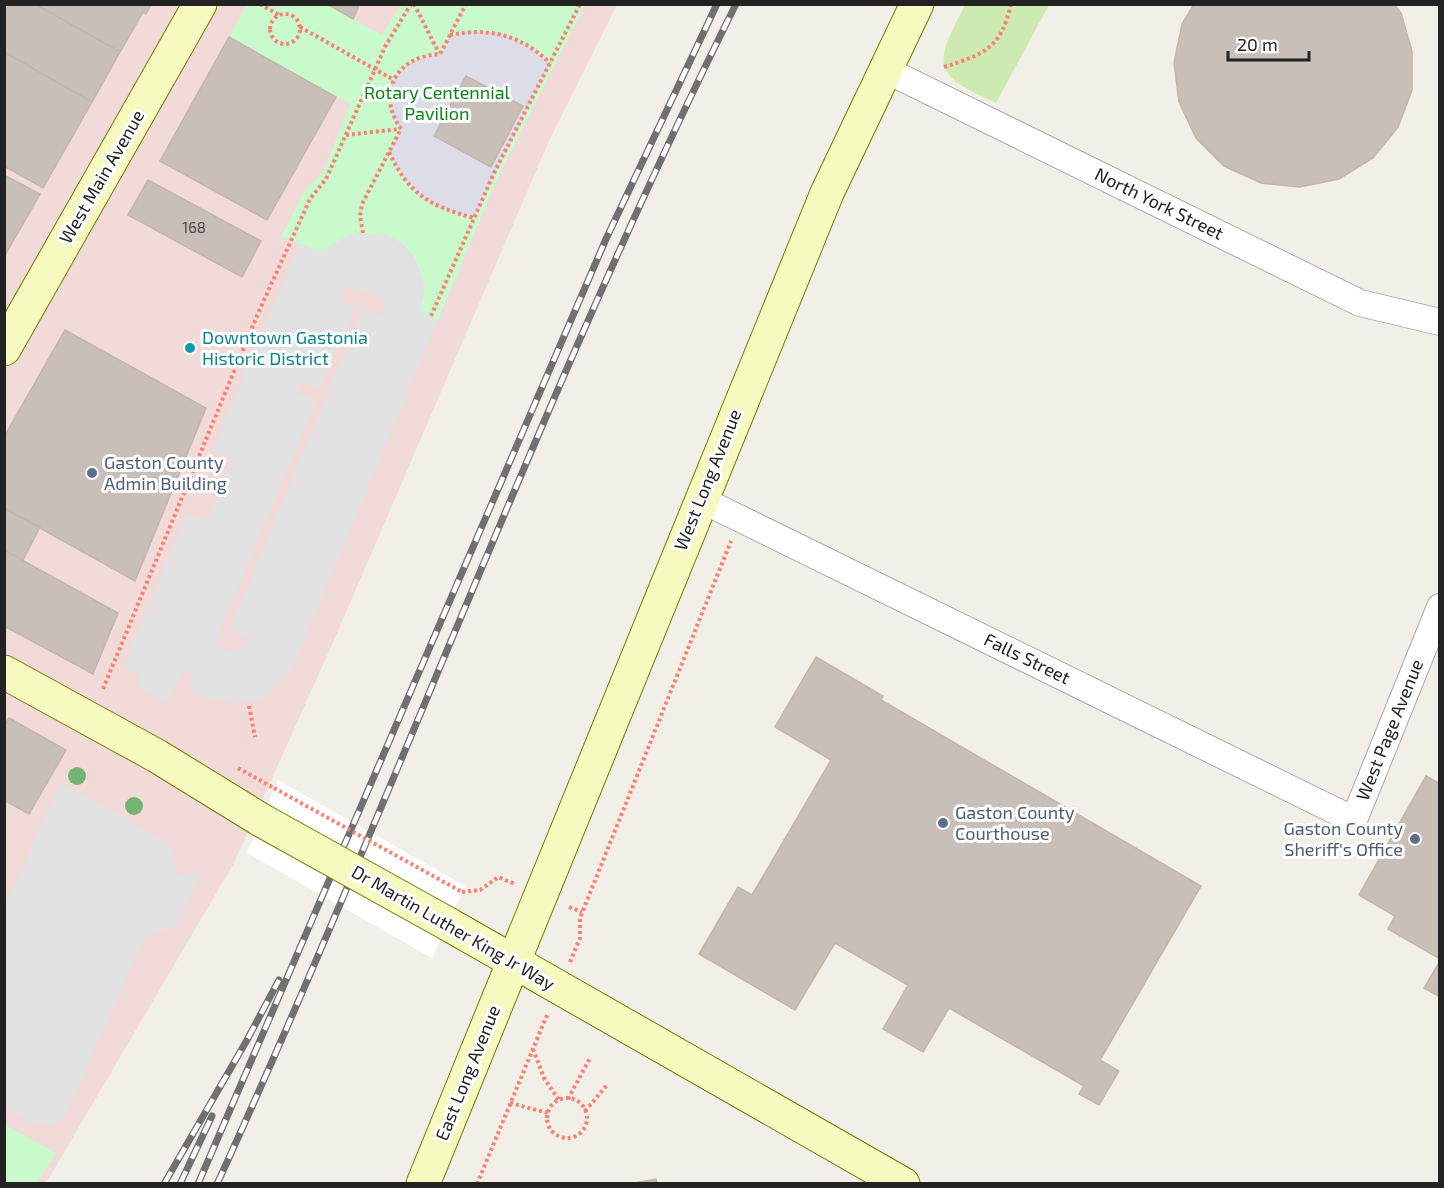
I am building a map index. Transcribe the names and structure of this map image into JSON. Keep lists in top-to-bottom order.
{
  "streets": {
    "main road": [
      "West Main Avenue",
      "West Long Avenue",
      "Dr Martin Luther King Jr Way",
      "East Long Avenue"
    ],
    "street": ["North York Street", "Falls Street", "West Page Avenue"]
  },
  "crossings": [
    ["North York Street", "West Long Avenue"],
    ["West Long Avenue", "Falls Street"],
    ["West Long Avenue", "Dr Martin Luther King Jr Way"],
    ["West Long Avenue", "East Long Avenue"],
    ["Falls Street", "West Page Avenue"],
    ["Dr Martin Luther King Jr Way", "East Long Avenue"]
  ],
  "parks": ["Rotary Centennial Pavilion"],
  "places": [
    "Downtown Gastonia Historic District",
    "Gaston County Admin Building",
    "Gaston County Courthouse",
    "Gaston County Sheriff's Office"
  ],
  "house_numbers": ["168"],
  "scale_bar": "20 m"
}
